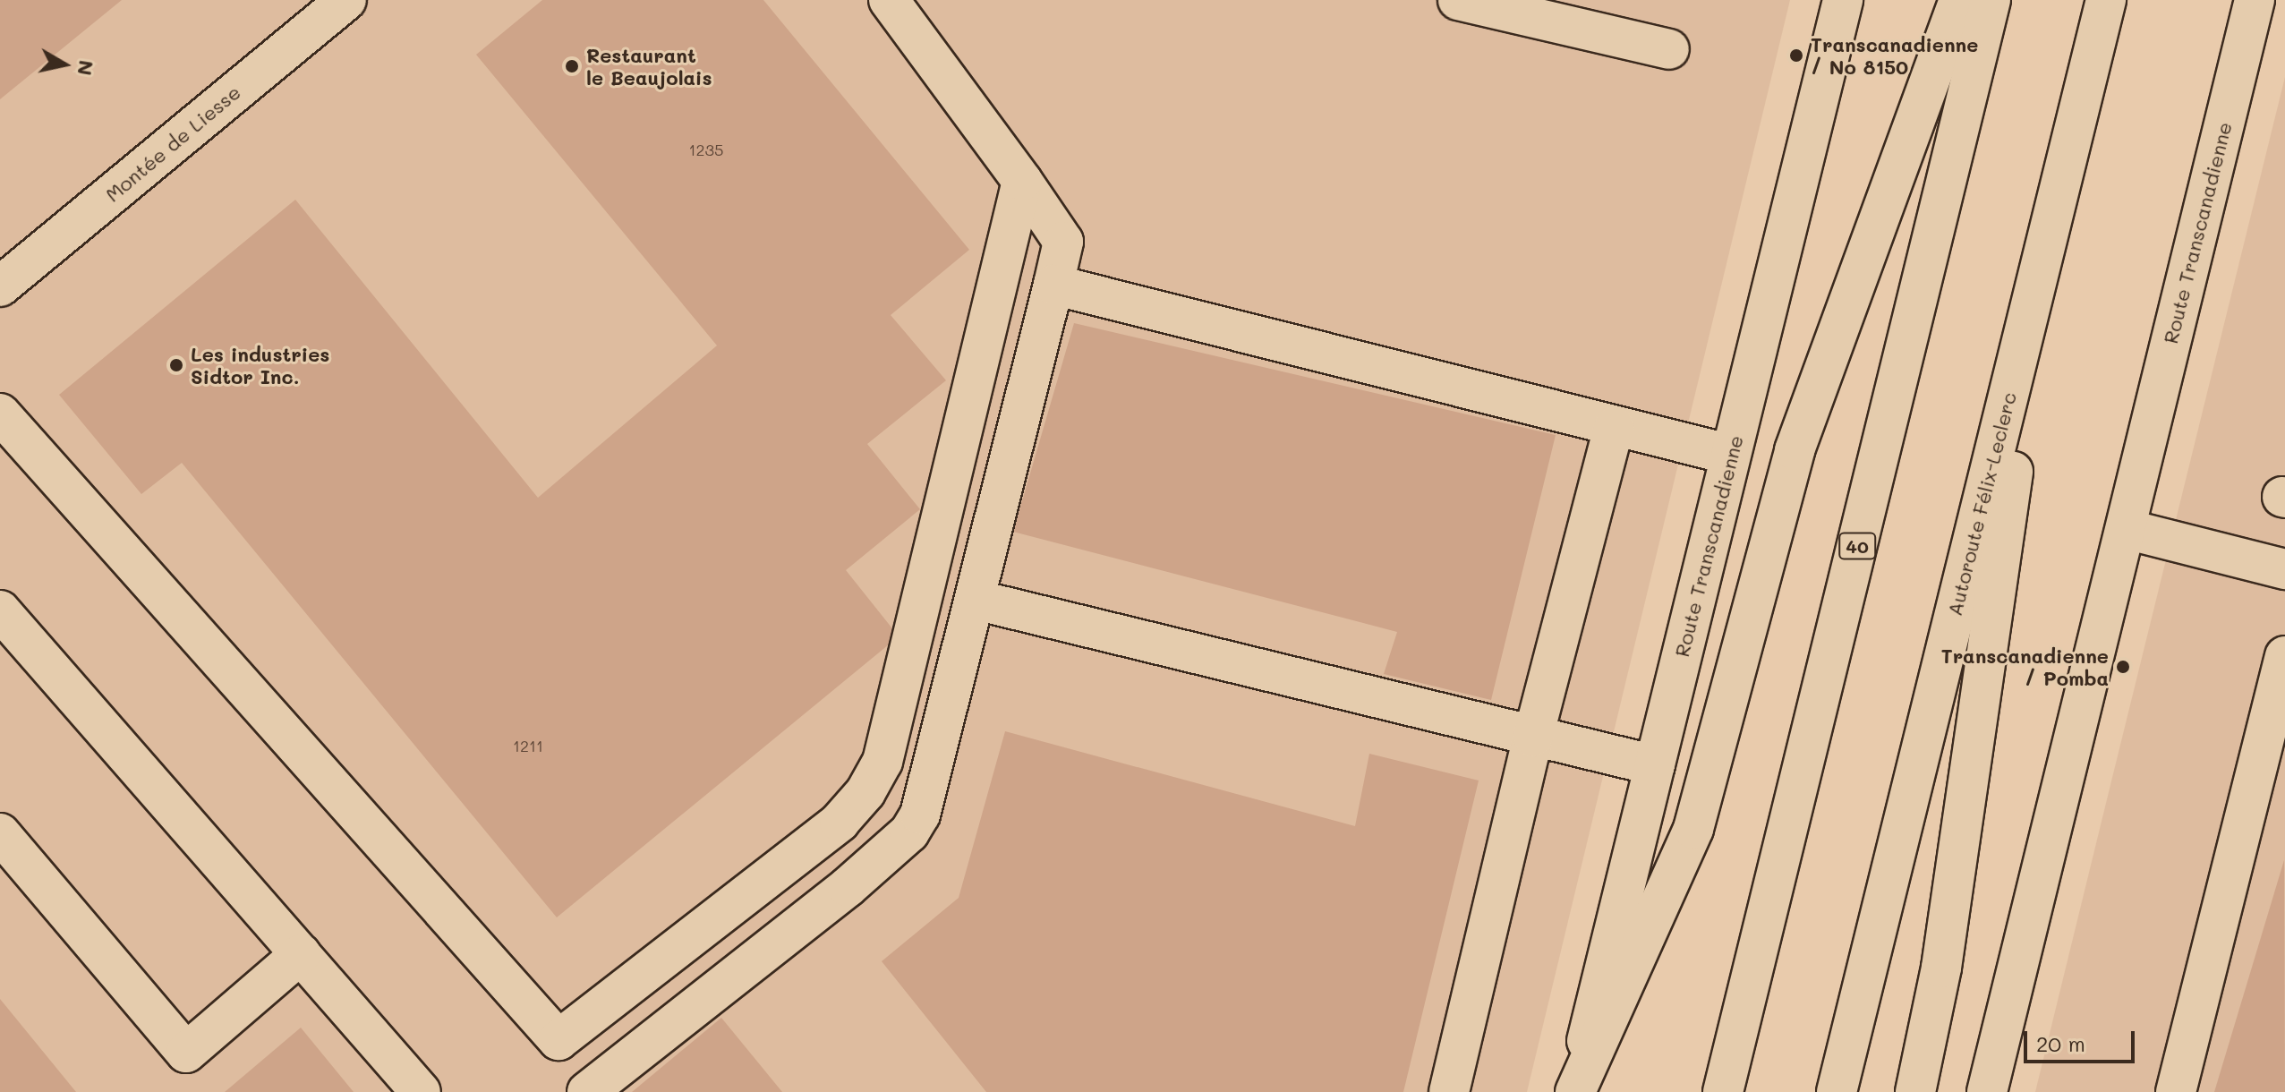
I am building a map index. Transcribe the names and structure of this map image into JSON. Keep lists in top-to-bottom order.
{
  "streets": {
    "main road": [
      "Montée de Liesse",
      "Route Transcanadienne",
      "Autoroute Félix-Leclerc",
      "40"
    ]
  },
  "places": [
    "Transcanadienne / No 8150",
    "Restaurant le Beaujolais",
    "Les industries Sidtor Inc.",
    "Transcanadienne / Pomba"
  ],
  "house_numbers": ["1235", "1211"],
  "scale_bar": "20 m",
  "north": "right"
}
